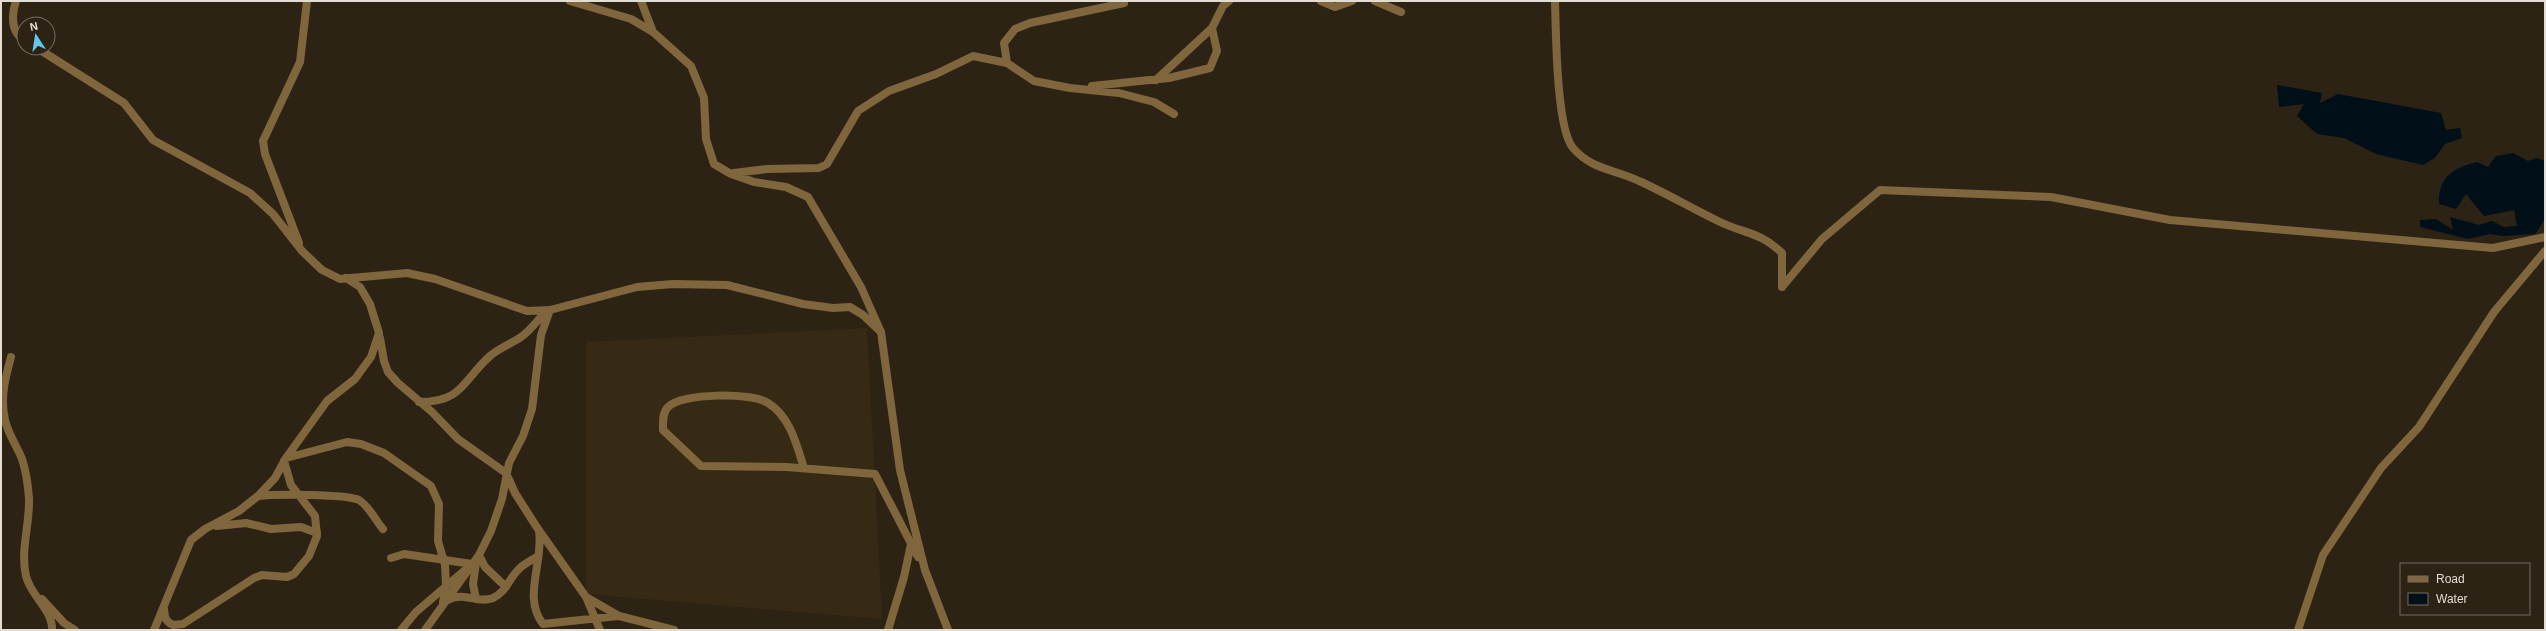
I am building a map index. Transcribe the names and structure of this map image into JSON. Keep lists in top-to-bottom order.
{
  "legend": ["Road", "Water"],
  "north": "top"
}
